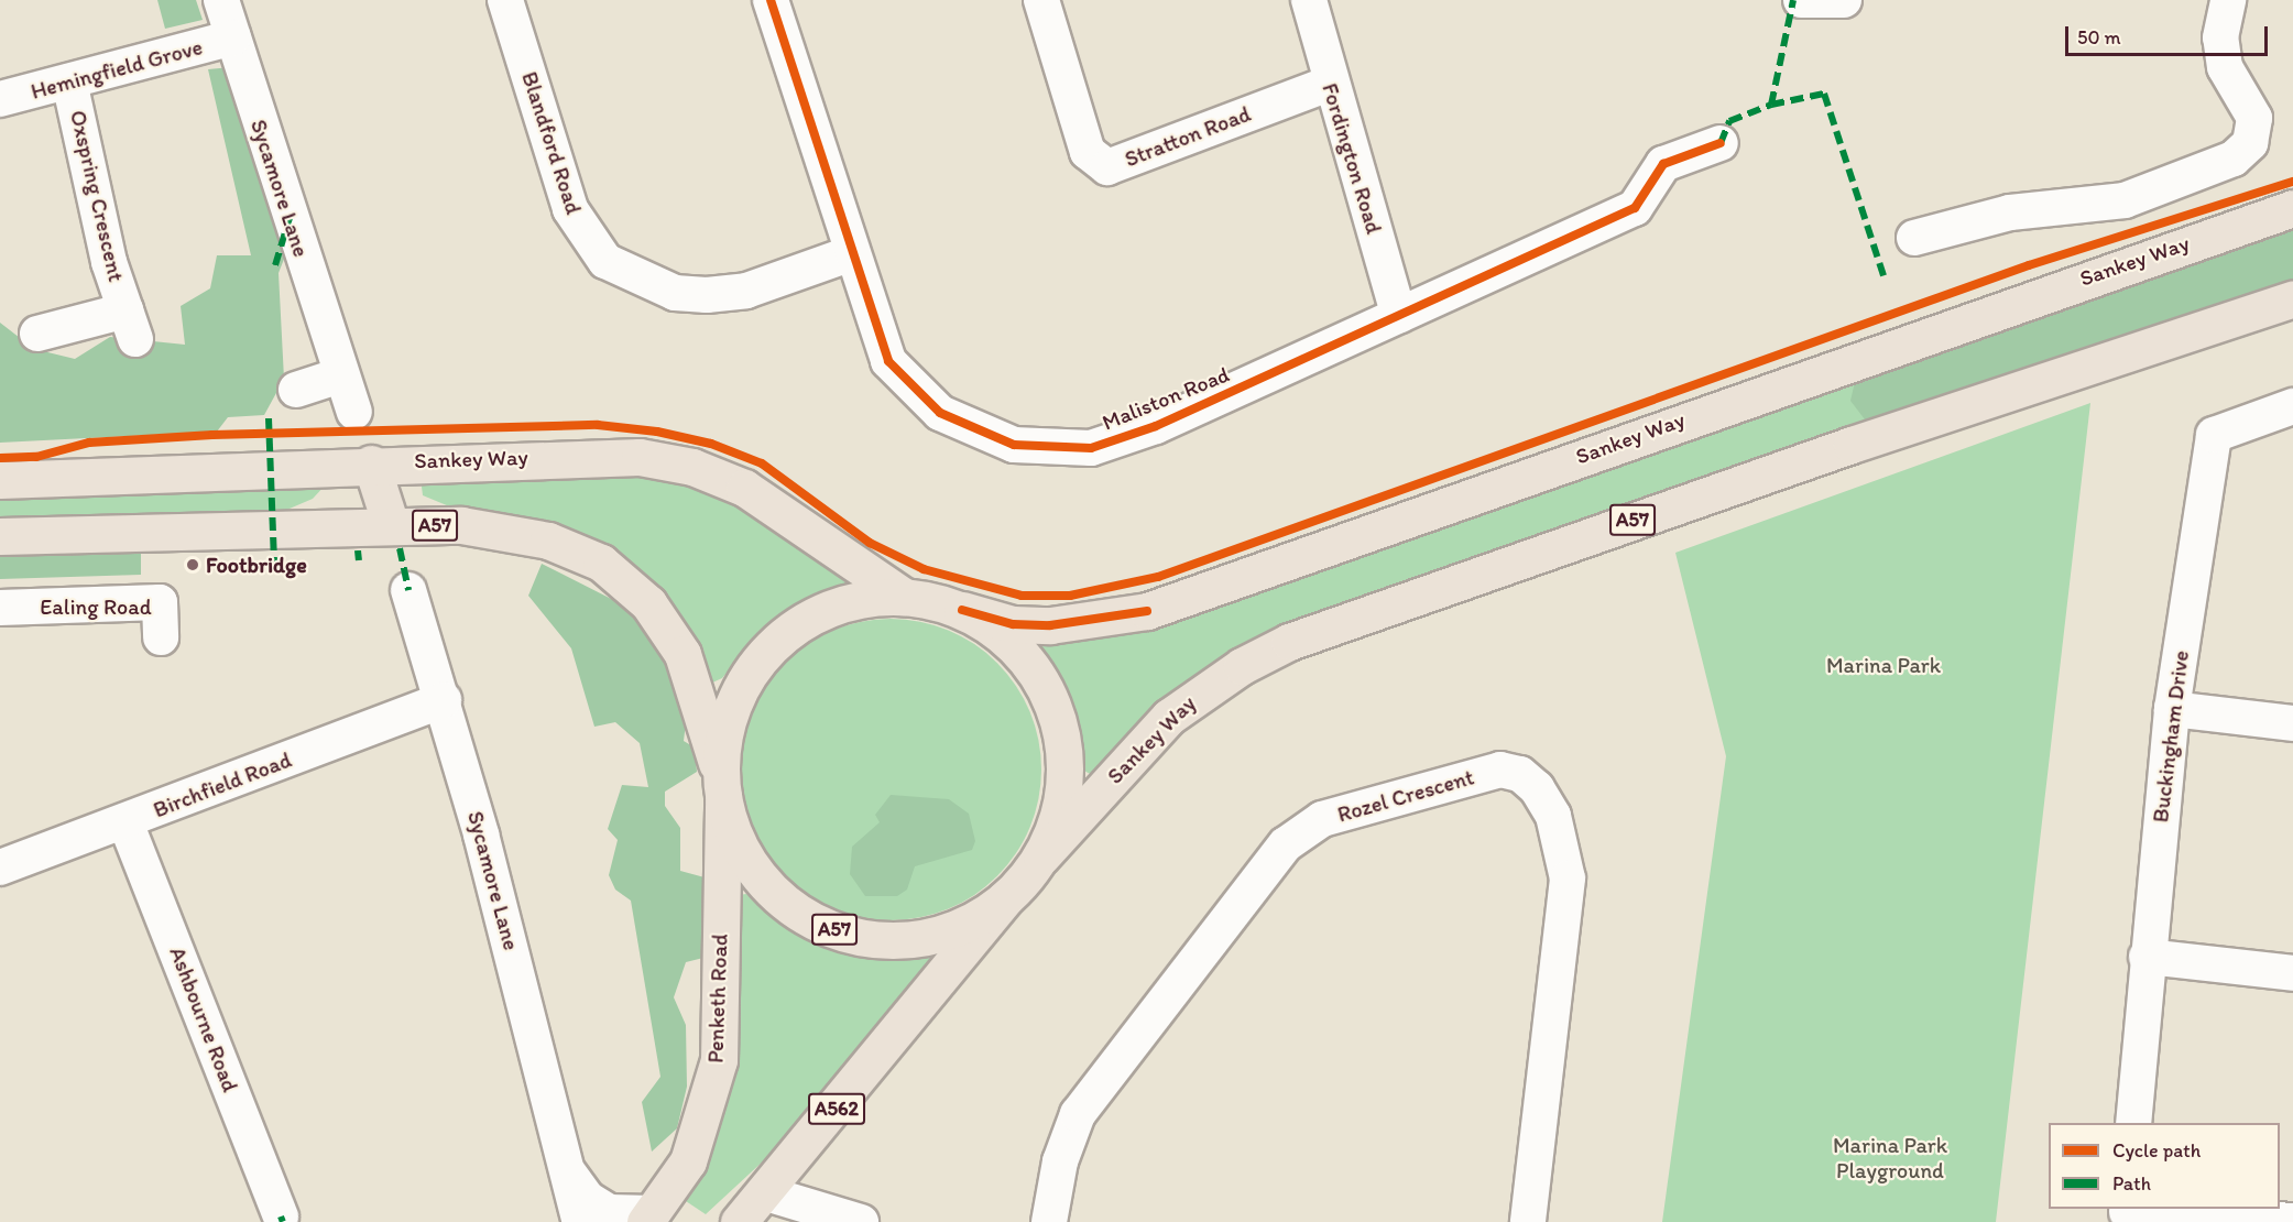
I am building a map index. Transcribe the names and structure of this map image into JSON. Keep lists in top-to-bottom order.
{
  "streets": {
    "main road": [
      "Sankey Way",
      "A57",
      "Penketh Road",
      "A562"
    ],
    "street": [
      "Hemingfield Grove",
      "Stratton Road",
      "Blandford Road",
      "Fordington Road",
      "Sycamore Lane",
      "Oxspring Crescent",
      "Maliston Road",
      "Ealing Road",
      "Buckingham Drive",
      "Birchfield Road",
      "Rozel Crescent",
      "Ashbourne Road"
    ]
  },
  "crossings": [
    ["Hemingfield Grove", "Sycamore Lane"],
    ["Hemingfield Grove", "Oxspring Crescent"],
    ["Stratton Road", "Fordington Road"],
    ["Blandford Road", "Maliston Road"],
    ["Fordington Road", "Maliston Road"],
    ["Sycamore Lane", "Birchfield Road"],
    ["Sycamore Lane", "Penketh Road"],
    ["Sankey Way", "A57"],
    ["A57", "Penketh Road"],
    ["A57", "A562"],
    ["Birchfield Road", "Ashbourne Road"]
  ],
  "parks": ["Marina Park", "Marina Park Playground"],
  "places": ["Footbridge"],
  "legend": ["Cycle path", "Path"],
  "scale_bar": "50 m"
}
